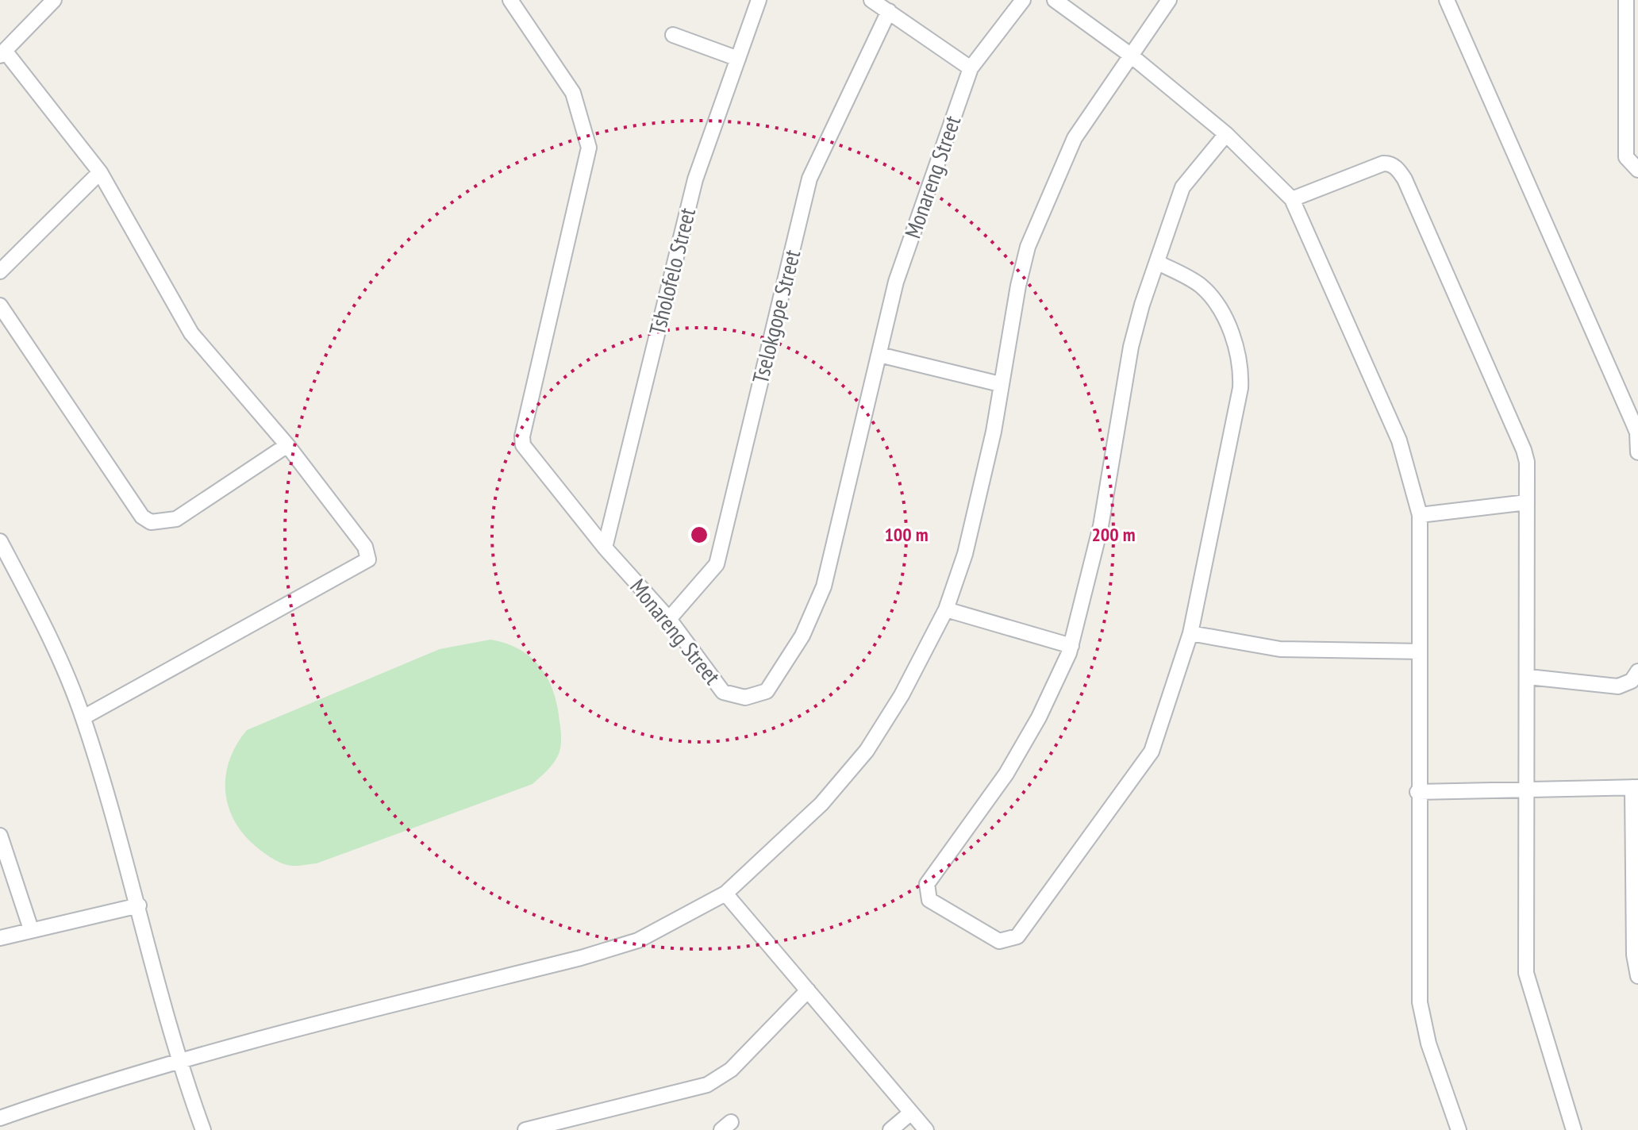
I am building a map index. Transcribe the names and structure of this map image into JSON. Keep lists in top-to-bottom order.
{
  "streets": {
    "street": ["Monareng Street", "Tsholofelo Street", "Tselokgope Street"]
  },
  "crossings": [
    ["Monareng Street", "Tsholofelo Street"],
    ["Monareng Street", "Tselokgope Street"]
  ],
  "rings": ["100 m", "200 m"]
}
